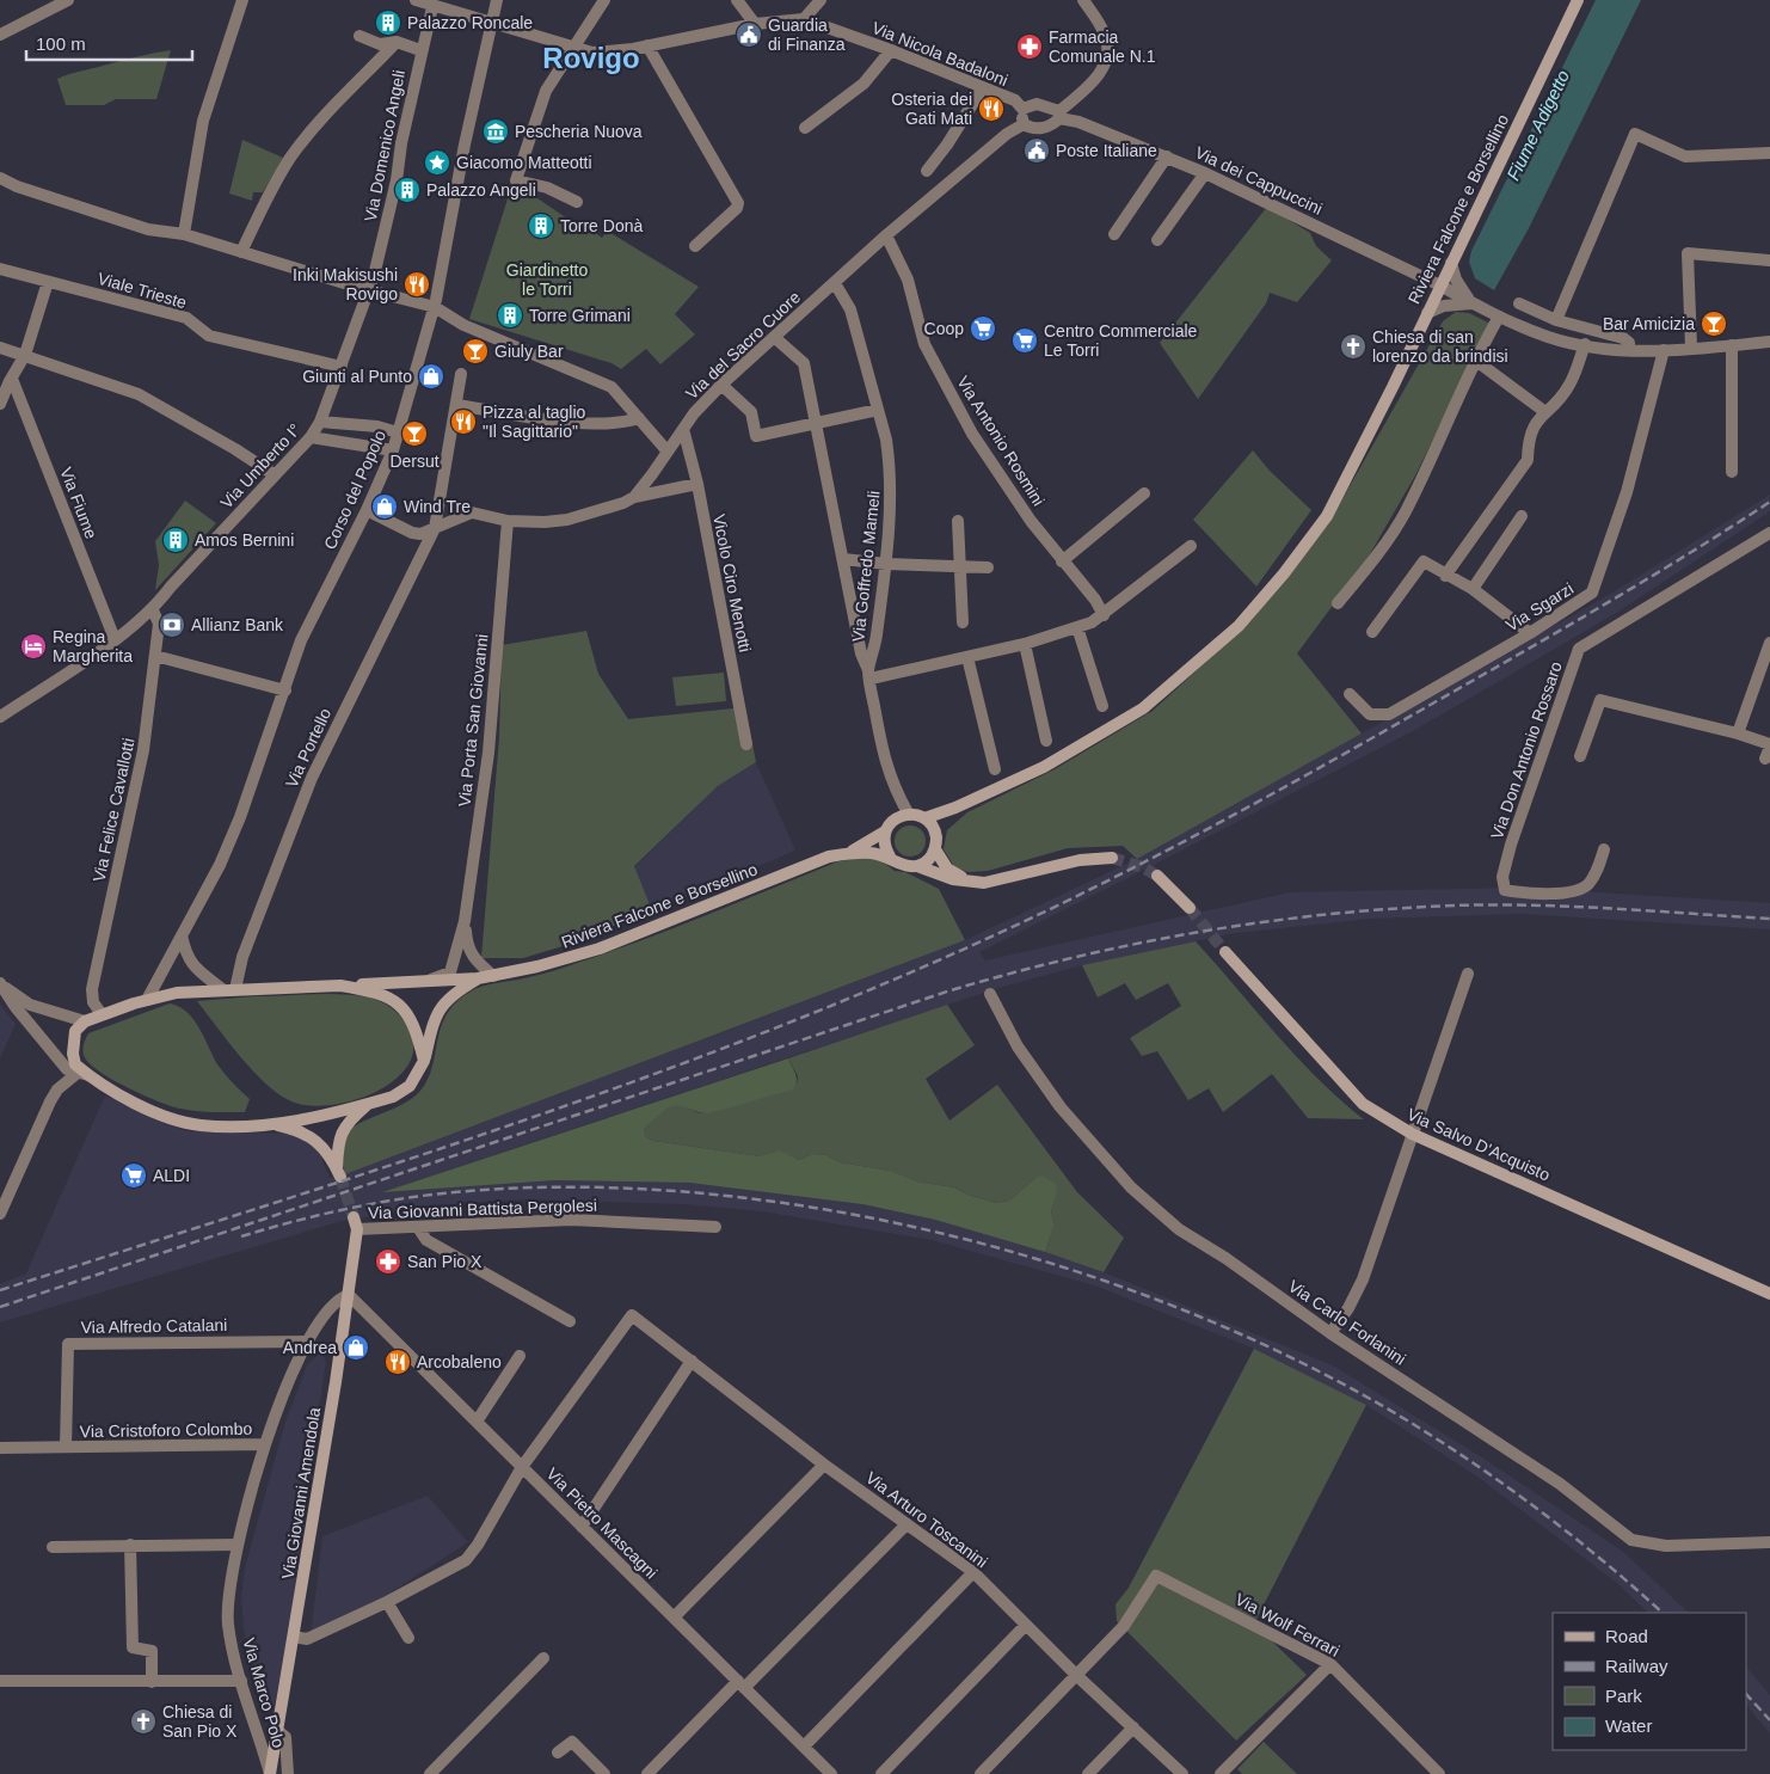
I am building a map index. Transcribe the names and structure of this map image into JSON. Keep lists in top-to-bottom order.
{
  "streets": {
    "main road": ["Riviera Falcone e Borsellino", "Via Salvo D'Acquisto", "Via Giovanni Amendola"],
    "street": [
      "Via Nicola Badaloni",
      "Via Domenico Angeli",
      "Via dei Cappuccini",
      "Viale Trieste",
      "Via del Sacro Cuore",
      "Via Antonio Rosmini",
      "Via Umberto I°",
      "Corso del Popolo",
      "Via Fiume",
      "Via Goffredo Mameli",
      "Vicolo Ciro Menotti",
      "Via Sgarzi",
      "Via Porta San Giovanni",
      "Via Portello",
      "Via Don Antonio Rossaro",
      "Via Felice Cavallotti",
      "Via Giovanni Battista Pergolesi",
      "Via Carlo Forlanini",
      "Via Alfredo Catalani",
      "Via Cristoforo Colombo",
      "Via Arturo Toscanini",
      "Via Pietro Mascagni",
      "Via Wolf Ferrari",
      "Via Marco Polo"
    ]
  },
  "crossings": [
    ["Via Nicola Badaloni", "Via Domenico Angeli"],
    ["Via Nicola Badaloni", "Via dei Cappuccini"],
    ["Via Nicola Badaloni", "Corso del Popolo"],
    ["Via Domenico Angeli", "Via Umberto I°"],
    ["Via dei Cappuccini", "Riviera Falcone e Borsellino"],
    ["Via dei Cappuccini", "Via Sgarzi"],
    ["Riviera Falcone e Borsellino", "Via Goffredo Mameli"],
    ["Viale Trieste", "Via Umberto I°"],
    ["Via del Sacro Cuore", "Via Antonio Rosmini"],
    ["Via del Sacro Cuore", "Corso del Popolo"],
    ["Via del Sacro Cuore", "Via Goffredo Mameli"],
    ["Via del Sacro Cuore", "Vicolo Ciro Menotti"],
    ["Via del Sacro Cuore", "Via Porta San Giovanni"],
    ["Via del Sacro Cuore", "Via Portello"],
    ["Via Umberto I°", "Via Fiume"],
    ["Via Umberto I°", "Via Felice Cavallotti"],
    ["Via Giovanni Battista Pergolesi", "Via Giovanni Amendola"],
    ["Via Alfredo Catalani", "Via Cristoforo Colombo"],
    ["Via Cristoforo Colombo", "Via Giovanni Amendola"],
    ["Via Cristoforo Colombo", "Via Pietro Mascagni"],
    ["Via Cristoforo Colombo", "Via Marco Polo"],
    ["Via Giovanni Amendola", "Via Pietro Mascagni"],
    ["Via Giovanni Amendola", "Via Marco Polo"],
    ["Via Arturo Toscanini", "Via Pietro Mascagni"],
    ["Via Arturo Toscanini", "Via Wolf Ferrari"]
  ],
  "districts": ["Rovigo"],
  "water": ["Fiume Adigetto"],
  "parks": ["Giardinetto le Torri"],
  "places": {
    "building": [
      "Palazzo Roncale",
      "Palazzo Angeli",
      "Torre Donà",
      "Torre Grimani",
      "Amos Bernini"
    ],
    "public building": ["Guardia di Finanza", "Poste Italiane"],
    "pharmacy": ["Farmacia Comunale N.1", "San Pio X"],
    "restaurant": [
      "Osteria dei Gati Mati",
      "Inki Makisushi Rovigo",
      "Pizza al taglio \"Il Sagittario\"",
      "Arcobaleno"
    ],
    "museum": ["Pescheria Nuova"],
    "place": ["Giacomo Matteotti"],
    "bar": ["Bar Amicizia", "Giuly Bar", "Dersut"],
    "supermarket": ["Coop", "Centro Commerciale Le Torri", "ALDI"],
    "church": ["Chiesa di san lorenzo da brindisi", "Chiesa di San Pio X"],
    "shop": ["Giunti al Punto", "Wind Tre", "Andrea"],
    "bank": ["Allianz Bank"],
    "hotel": ["Regina Margherita"]
  },
  "legend": [
    "Road",
    "Railway",
    "Park",
    "Water"
  ],
  "scale_bar": "100 m"
}
